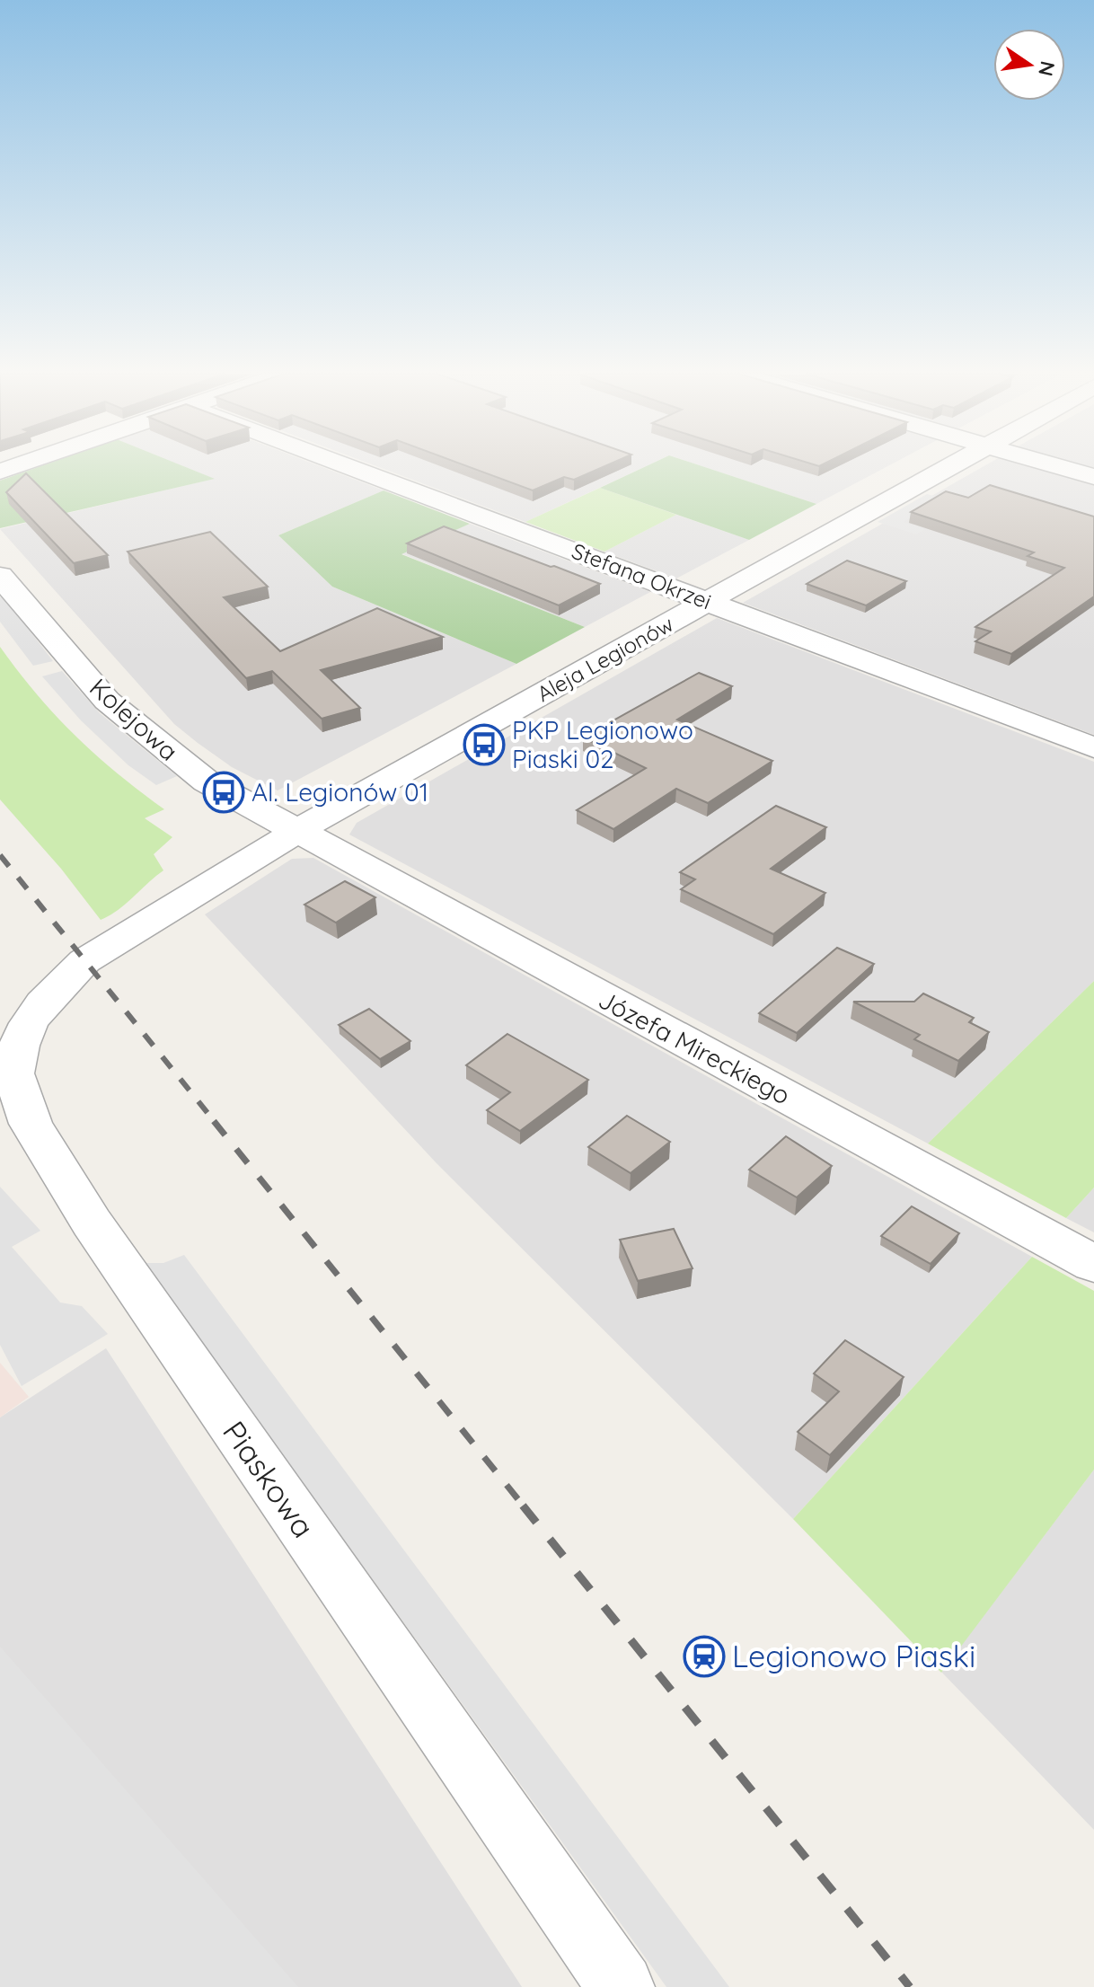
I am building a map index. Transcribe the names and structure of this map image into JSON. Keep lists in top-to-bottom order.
{
  "streets": {
    "street": [
      "Stefana Okrzei",
      "Aleja Legionów",
      "Kolejowa",
      "Józefa Mireckiego",
      "Piaskowa"
    ]
  },
  "crossings": [
    ["Stefana Okrzei", "Aleja Legionów"],
    ["Aleja Legionów", "Kolejowa"],
    ["Aleja Legionów", "Józefa Mireckiego"],
    ["Aleja Legionów", "Piaskowa"],
    ["Kolejowa", "Józefa Mireckiego"]
  ],
  "places": {
    "bus stop": ["PKP Legionowo Piaski 02", "Al. Legionów 01"],
    "station": ["Legionowo Piaski"]
  },
  "north": "right"
}
